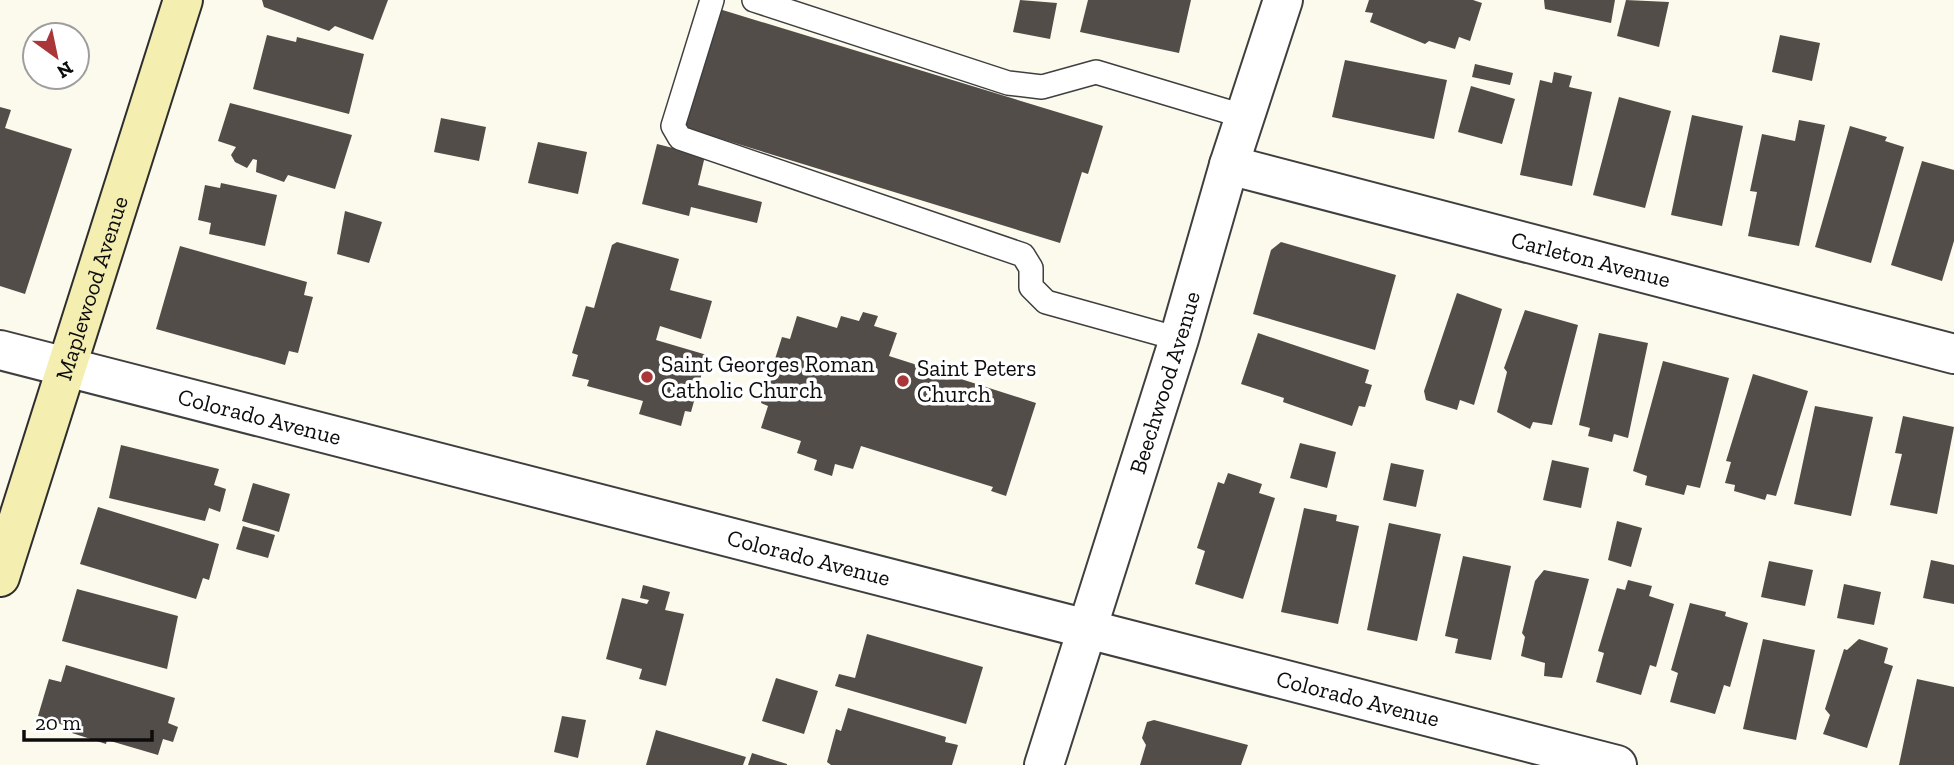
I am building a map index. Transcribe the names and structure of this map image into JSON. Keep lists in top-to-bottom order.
{
  "streets": {
    "street": [
      "Carleton Avenue",
      "Maplewood Avenue",
      "Beechwood Avenue",
      "Colorado Avenue"
    ]
  },
  "crossings": [
    ["Carleton Avenue", "Beechwood Avenue"],
    ["Maplewood Avenue", "Colorado Avenue"],
    ["Beechwood Avenue", "Colorado Avenue"]
  ],
  "places": ["Saint Georges Roman Catholic Church", "Saint Peters Church"],
  "scale_bar": "20 m",
  "north": "bottom right"
}
